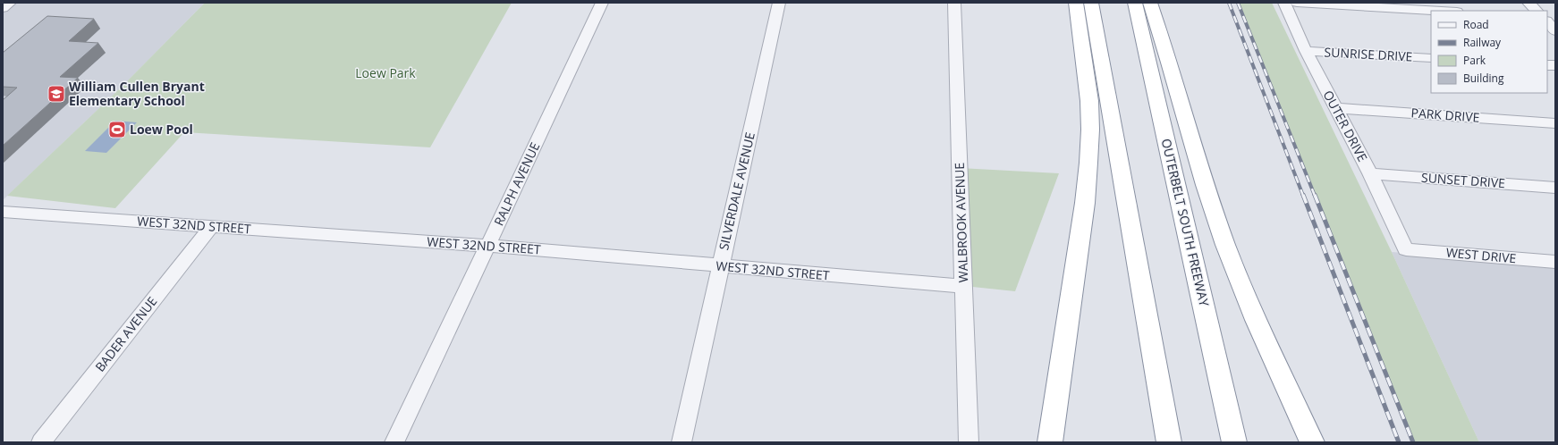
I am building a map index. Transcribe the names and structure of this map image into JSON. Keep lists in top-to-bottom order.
{
  "streets": {
    "highway": ["OUTERBELT SOUTH FREEWAY"],
    "street": [
      "SUNRISE DRIVE",
      "PARK DRIVE",
      "OUTER DRIVE",
      "SUNSET DRIVE",
      "RALPH AVENUE",
      "SILVERDALE AVENUE",
      "WALBROOK AVENUE",
      "WEST 32ND STREET",
      "WEST DRIVE",
      "BADER AVENUE"
    ]
  },
  "crossings": [
    ["SUNRISE DRIVE", "OUTER DRIVE"],
    ["PARK DRIVE", "OUTER DRIVE"],
    ["OUTER DRIVE", "SUNSET DRIVE"],
    ["OUTER DRIVE", "WEST DRIVE"],
    ["RALPH AVENUE", "WEST 32ND STREET"],
    ["SILVERDALE AVENUE", "WEST 32ND STREET"],
    ["WALBROOK AVENUE", "WEST 32ND STREET"],
    ["WEST 32ND STREET", "BADER AVENUE"]
  ],
  "parks": ["Loew Park"],
  "places": {
    "school or university": ["William Cullen Bryant Elementary School"],
    "sports": ["Loew Pool"]
  },
  "legend": [
    "Road",
    "Railway",
    "Park",
    "Building"
  ]
}
